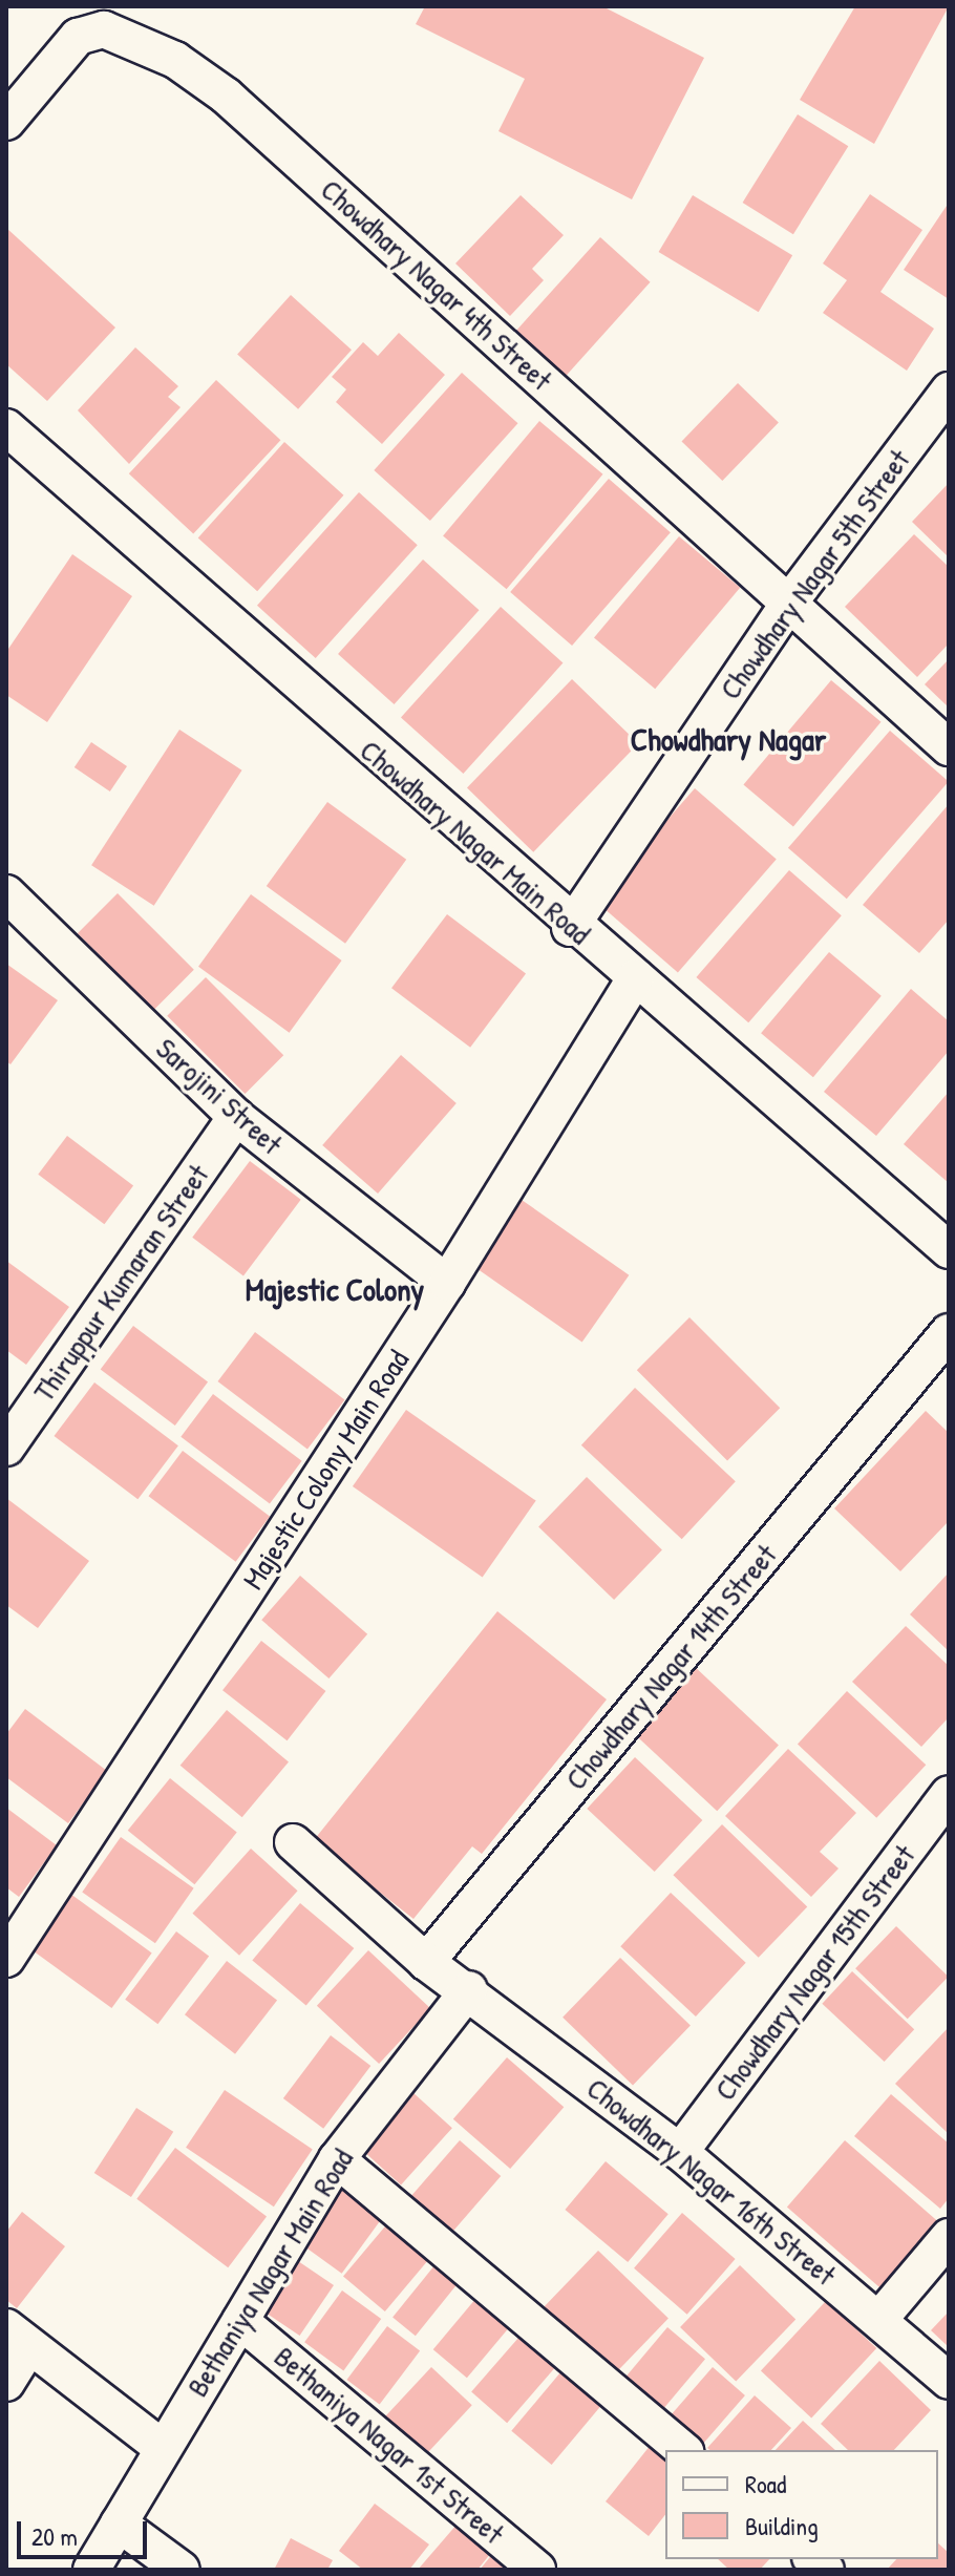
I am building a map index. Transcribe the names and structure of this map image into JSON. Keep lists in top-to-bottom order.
{
  "streets": {
    "street": [
      "Chowdhary Nagar 4th Street",
      "Chowdhary Nagar 5th Street",
      "Chowdhary Nagar Main Road",
      "Sarojini Street",
      "Thiruppur Kumaran Street",
      "Majestic Colony Main Road",
      "Chowdhary Nagar 14th Street",
      "Chowdhary Nagar 15th Street",
      "Chowdhary Nagar 16th Street",
      "Bethaniya Nagar Main Road",
      "Bethaniya Nagar 1st Street"
    ]
  },
  "crossings": [
    ["Chowdhary Nagar 4th Street", "Chowdhary Nagar 5th Street"],
    ["Chowdhary Nagar 5th Street", "Chowdhary Nagar Main Road"],
    ["Chowdhary Nagar Main Road", "Majestic Colony Main Road"],
    ["Sarojini Street", "Thiruppur Kumaran Street"],
    ["Sarojini Street", "Majestic Colony Main Road"],
    ["Chowdhary Nagar 15th Street", "Chowdhary Nagar 16th Street"],
    ["Chowdhary Nagar 16th Street", "Bethaniya Nagar Main Road"],
    ["Bethaniya Nagar Main Road", "Bethaniya Nagar 1st Street"]
  ],
  "districts": ["Chowdhary Nagar", "Majestic Colony"],
  "legend": ["Road", "Building"],
  "scale_bar": "20 m"
}
